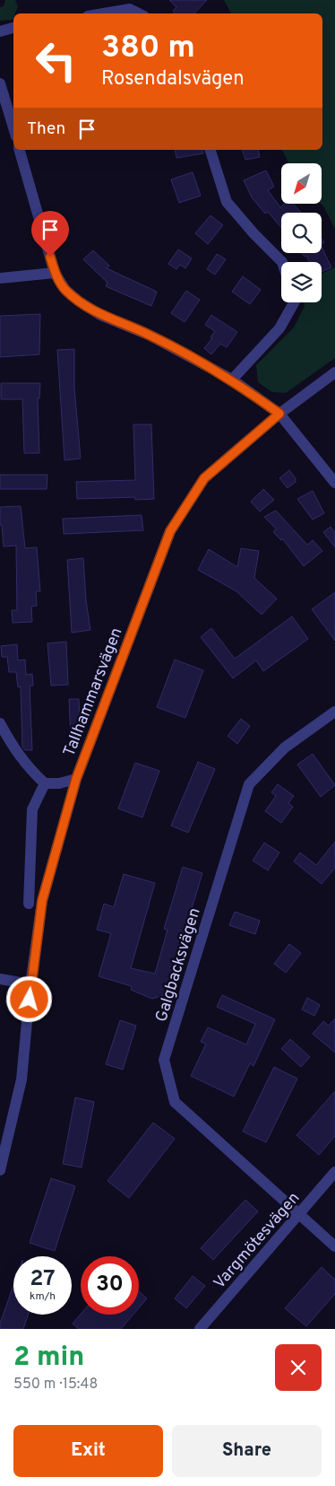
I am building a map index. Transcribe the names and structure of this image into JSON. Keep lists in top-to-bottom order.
{
  "streets": {
    "street": ["Tallhammarsvägen", "Galgbacksvägen", "Vargmötesvägen"]
  },
  "crossings": [
    ["Galgbacksvägen", "Vargmötesvägen"]
  ],
  "north": "bottom left",
  "page": {
    "turn": ["380 m", "Rosendalsvägen"],
    "then": "Then",
    "speed": "27 km/h",
    "limit": "30",
    "heading": ["2 min", "550 m · 15:48"],
    "buttons": ["Exit", "Share"]
  }
}
